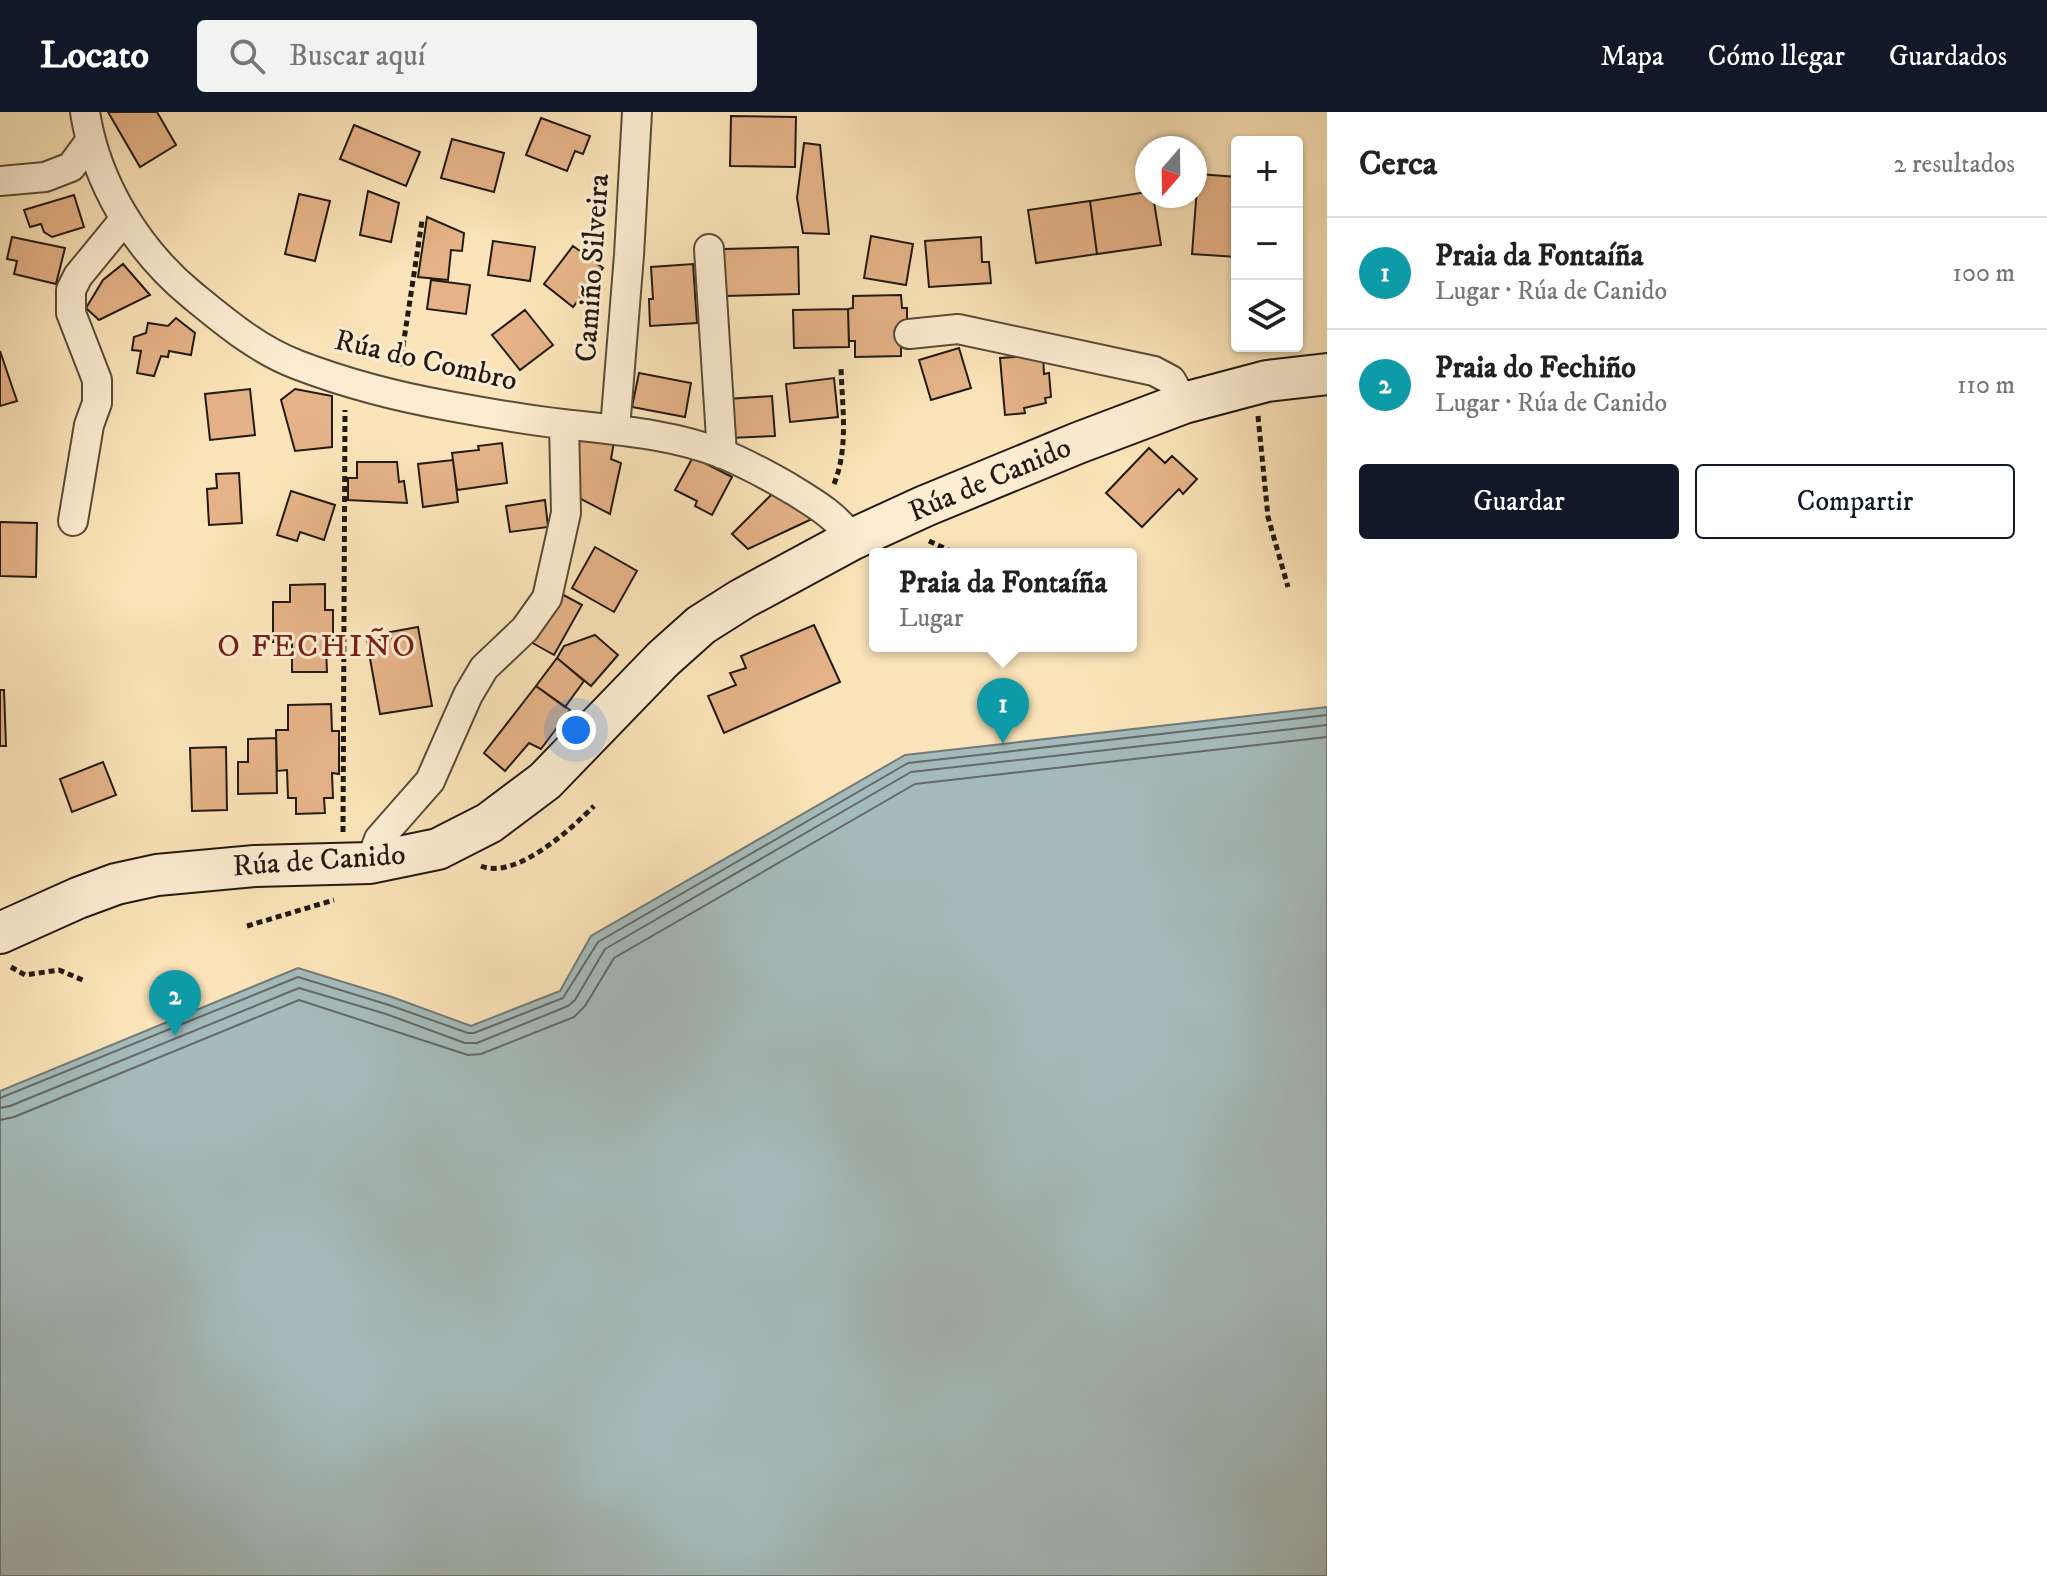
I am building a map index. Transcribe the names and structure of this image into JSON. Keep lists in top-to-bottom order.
{
  "streets": {
    "main road": ["Rúa de Canido"],
    "street": ["Camiño Silveira", "Rúa do Combro"]
  },
  "crossings": [
    ["Camiño Silveira", "Rúa do Combro"],
    ["Rúa do Combro", "Rúa de Canido"]
  ],
  "districts": ["O FECHIÑO"],
  "north": "bottom",
  "page": {
    "header": "Locato",
    "search": "Buscar aquí",
    "nav": ["Mapa", "Cómo llegar", "Guardados"],
    "heading": ["Cerca", "2 resultados"],
    "map_buttons": ["+", "−"],
    "list": [
      {
        "mark": "1",
        "name": "Praia da Fontaíña",
        "note": "Lugar · Rúa de Canido",
        "value": "100 m"
      },
      {
        "mark": "2",
        "name": "Praia do Fechiño",
        "note": "Lugar · Rúa de Canido",
        "value": "110 m"
      }
    ],
    "buttons": ["Guardar", "Compartir"],
    "popup": ["Praia da Fontaíña", "Lugar"],
    "pins": ["1", "2"]
  }
}
